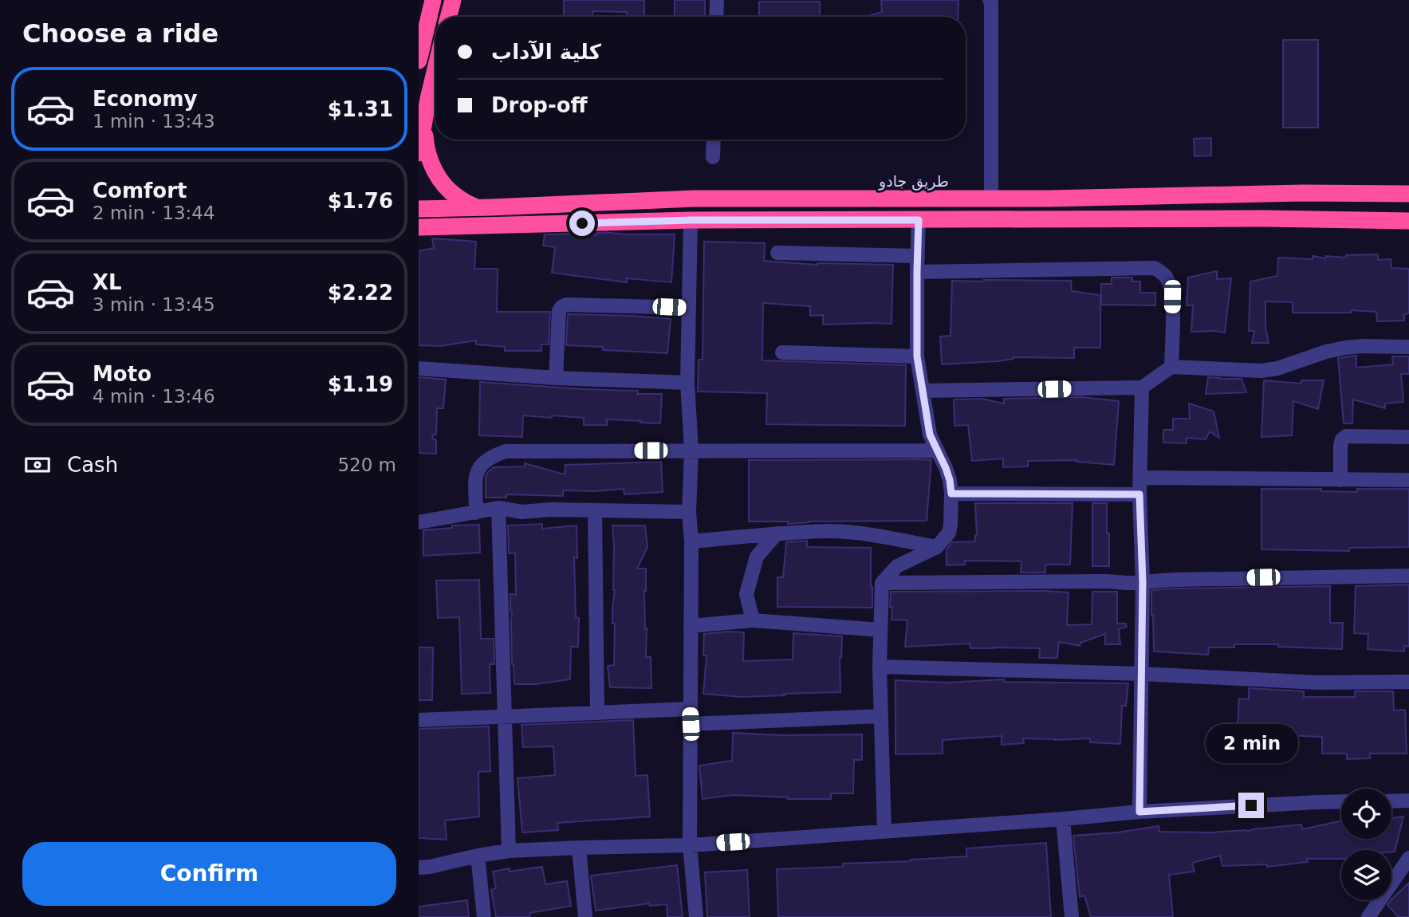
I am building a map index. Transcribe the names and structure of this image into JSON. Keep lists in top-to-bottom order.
{
  "streets": {
    "highway": ["طريق جادو"]
  },
  "page": {
    "heading": "Choose a ride",
    "banner": ["كلية الآداب", "Drop-off"],
    "list": [
      {
        "name": "Economy",
        "note": "1 min · 13:43",
        "value": "$1.31"
      },
      {
        "name": "Comfort",
        "note": "2 min · 13:44",
        "value": "$1.76"
      },
      {
        "name": "XL",
        "note": "3 min · 13:45",
        "value": "$2.22"
      },
      {
        "name": "Moto",
        "note": "4 min · 13:46",
        "value": "$1.19"
      }
    ],
    "pay": ["Cash", "520 m"],
    "bubble": "2 min",
    "buttons": "Confirm"
  }
}
